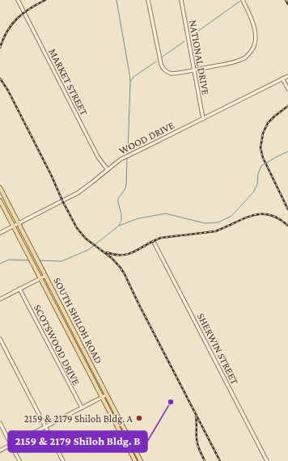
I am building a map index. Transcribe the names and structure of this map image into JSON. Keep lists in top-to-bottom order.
{
  "streets": {
    "main road": ["SOUTH SHILOH ROAD"],
    "street": [
      "NATIONAL DRIVE",
      "MARKET STREET",
      "WOOD DRIVE",
      "SCOTSWOOD DRIVE",
      "SHERWIN STREET"
    ]
  },
  "crossings": [
    ["NATIONAL DRIVE", "WOOD DRIVE"],
    ["MARKET STREET", "WOOD DRIVE"],
    ["WOOD DRIVE", "SOUTH SHILOH ROAD"]
  ],
  "places": ["2159 & 2179 Shiloh Bldg. B", "2159 & 2179 Shiloh Bldg. A"]
}
